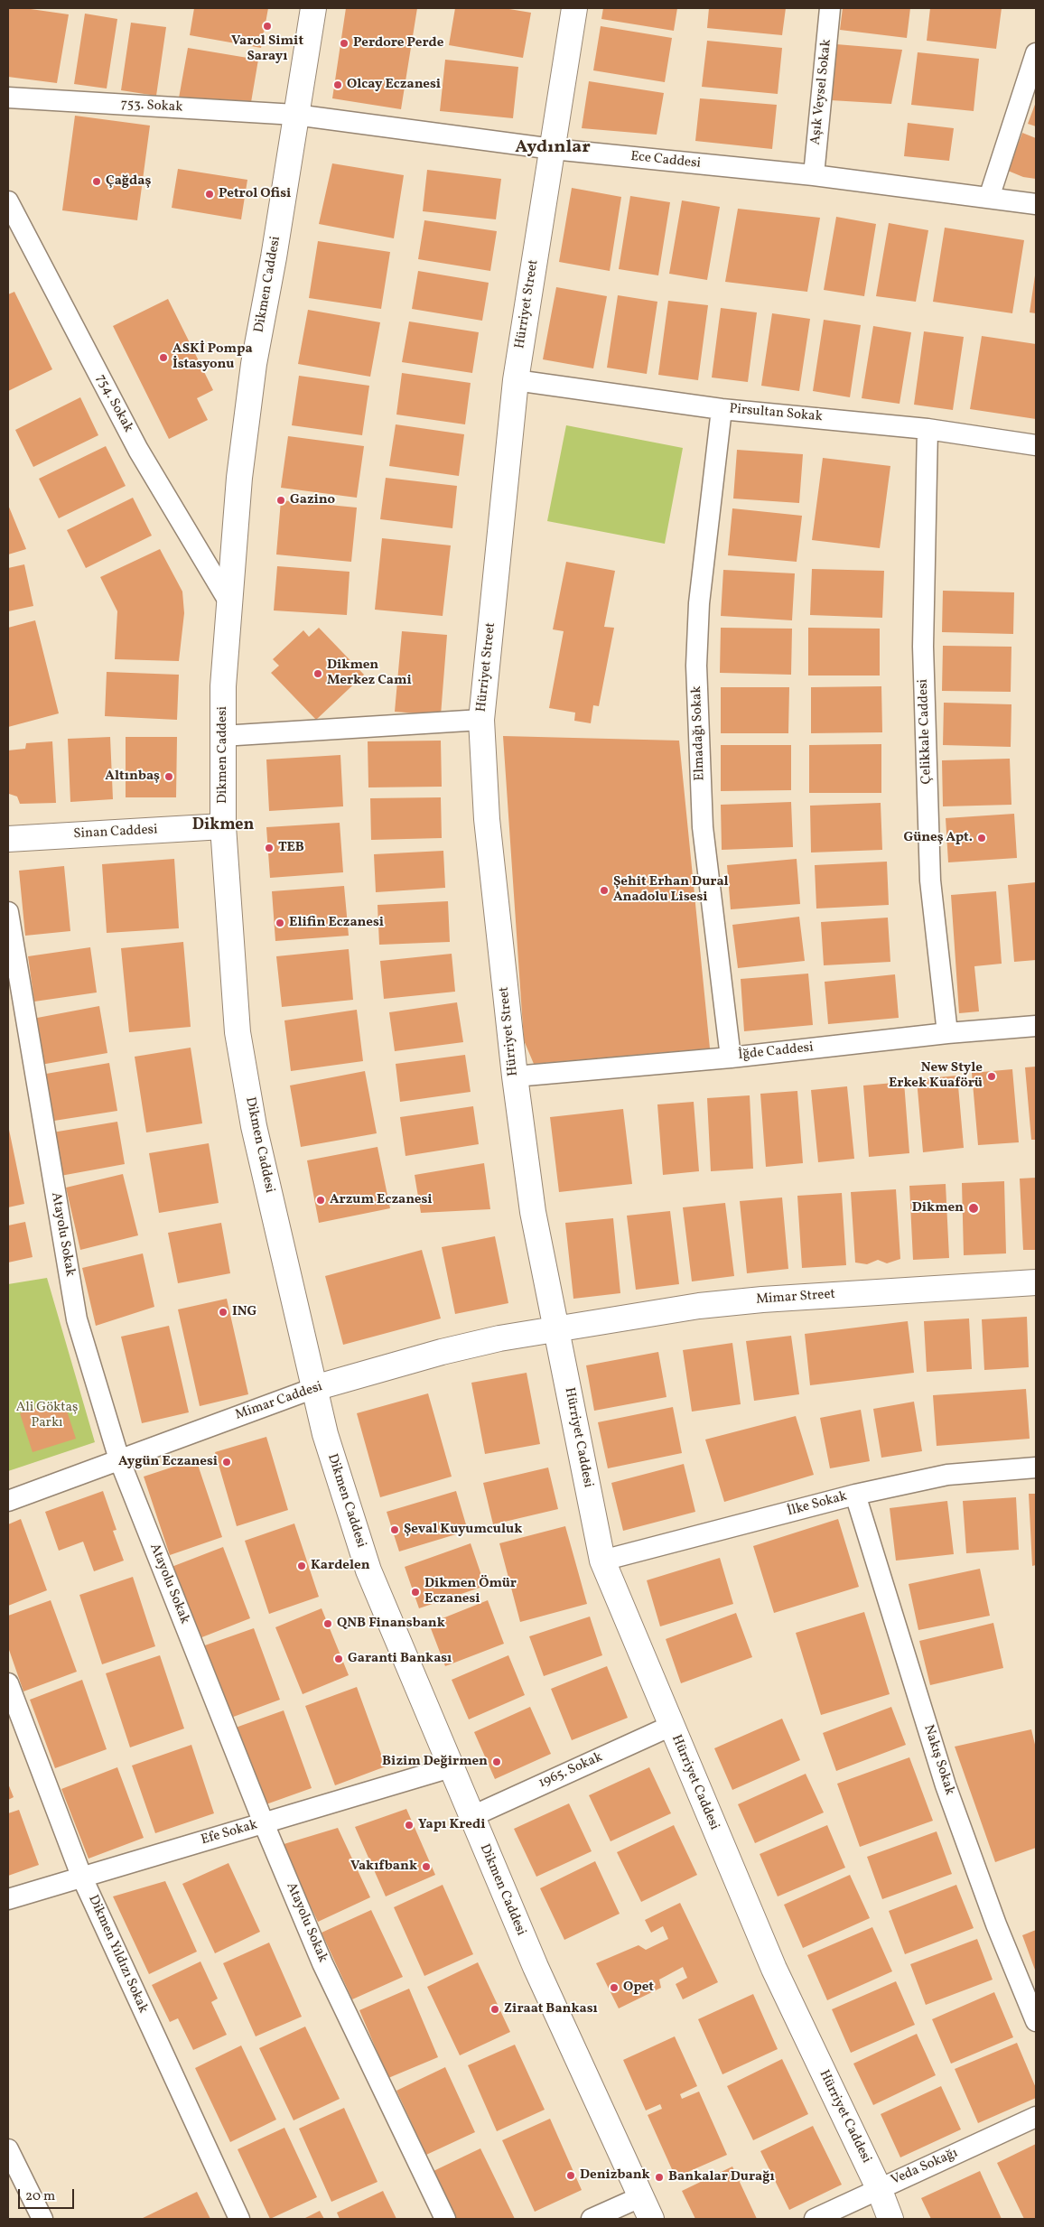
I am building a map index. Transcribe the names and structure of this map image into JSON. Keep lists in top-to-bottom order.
{
  "streets": {
    "main road": [
      "Dikmen Caddesi",
      "Hürriyet Street",
      "Sinan Caddesi",
      "Mimar Street",
      "Mimar Caddesi",
      "Hürriyet Caddesi"
    ],
    "street": [
      "Aşık Veysel Sokak",
      "753. Sokak",
      "Ece Caddesi",
      "754. Sokak",
      "Pirsultan Sokak",
      "Çelikkale Caddesi",
      "Elmadağı Sokak",
      "İğde Caddesi",
      "Atayolu Sokak",
      "İlke Sokak",
      "Nakış Sokak",
      "1965. Sokak",
      "Efe Sokak",
      "Dikmen Yıldızı Sokak",
      "Veda Sokağı"
    ]
  },
  "crossings": [
    ["Aşık Veysel Sokak", "Ece Caddesi"],
    ["753. Sokak", "Ece Caddesi"],
    ["753. Sokak", "Dikmen Caddesi"],
    ["Ece Caddesi", "Dikmen Caddesi"],
    ["Ece Caddesi", "Hürriyet Street"],
    ["Dikmen Caddesi", "754. Sokak"],
    ["Dikmen Caddesi", "Sinan Caddesi"],
    ["Dikmen Caddesi", "Mimar Caddesi"],
    ["Dikmen Caddesi", "1965. Sokak"],
    ["Dikmen Caddesi", "Efe Sokak"],
    ["Hürriyet Street", "Pirsultan Sokak"],
    ["Hürriyet Street", "İğde Caddesi"],
    ["Hürriyet Street", "Mimar Street"],
    ["Hürriyet Street", "Mimar Caddesi"],
    ["Hürriyet Street", "Hürriyet Caddesi"],
    ["Pirsultan Sokak", "Çelikkale Caddesi"],
    ["Pirsultan Sokak", "Elmadağı Sokak"],
    ["Çelikkale Caddesi", "İğde Caddesi"],
    ["Elmadağı Sokak", "İğde Caddesi"],
    ["Atayolu Sokak", "Mimar Caddesi"],
    ["Atayolu Sokak", "Efe Sokak"],
    ["Mimar Street", "Mimar Caddesi"],
    ["Mimar Street", "Hürriyet Caddesi"],
    ["Mimar Caddesi", "Hürriyet Caddesi"],
    ["Hürriyet Caddesi", "İlke Sokak"],
    ["Hürriyet Caddesi", "1965. Sokak"],
    ["Hürriyet Caddesi", "Veda Sokağı"],
    ["İlke Sokak", "Nakış Sokak"],
    ["Efe Sokak", "Dikmen Yıldızı Sokak"]
  ],
  "districts": ["Aydınlar", "Dikmen"],
  "parks": ["Ali Göktaş Parkı"],
  "places": [
    "Varol Simit Sarayı",
    "Perdore Perde",
    "Olcay Eczanesi",
    "Çağdaş",
    "Petrol Ofisi",
    "ASKİ Pompa İstasyonu",
    "Gazino",
    "Dikmen Merkez Cami",
    "Altınbaş",
    "Güneş Apt.",
    "TEB",
    "Şehit Erhan Dural Anadolu Lisesi",
    "Elifin Eczanesi",
    "New Style Erkek Kuaförü",
    "Arzum Eczanesi",
    "Dikmen",
    "ING",
    "Aygün Eczanesi",
    "Şeval Kuyumculuk",
    "Kardelen",
    "Dikmen Ömür Eczanesi",
    "QNB Finansbank",
    "Garanti Bankası",
    "Bizim Değirmen",
    "Yapı Kredi",
    "Vakıfbank",
    "Opet",
    "Ziraat Bankası",
    "Denizbank",
    "Bankalar Durağı"
  ],
  "scale_bar": "20 m"
}
